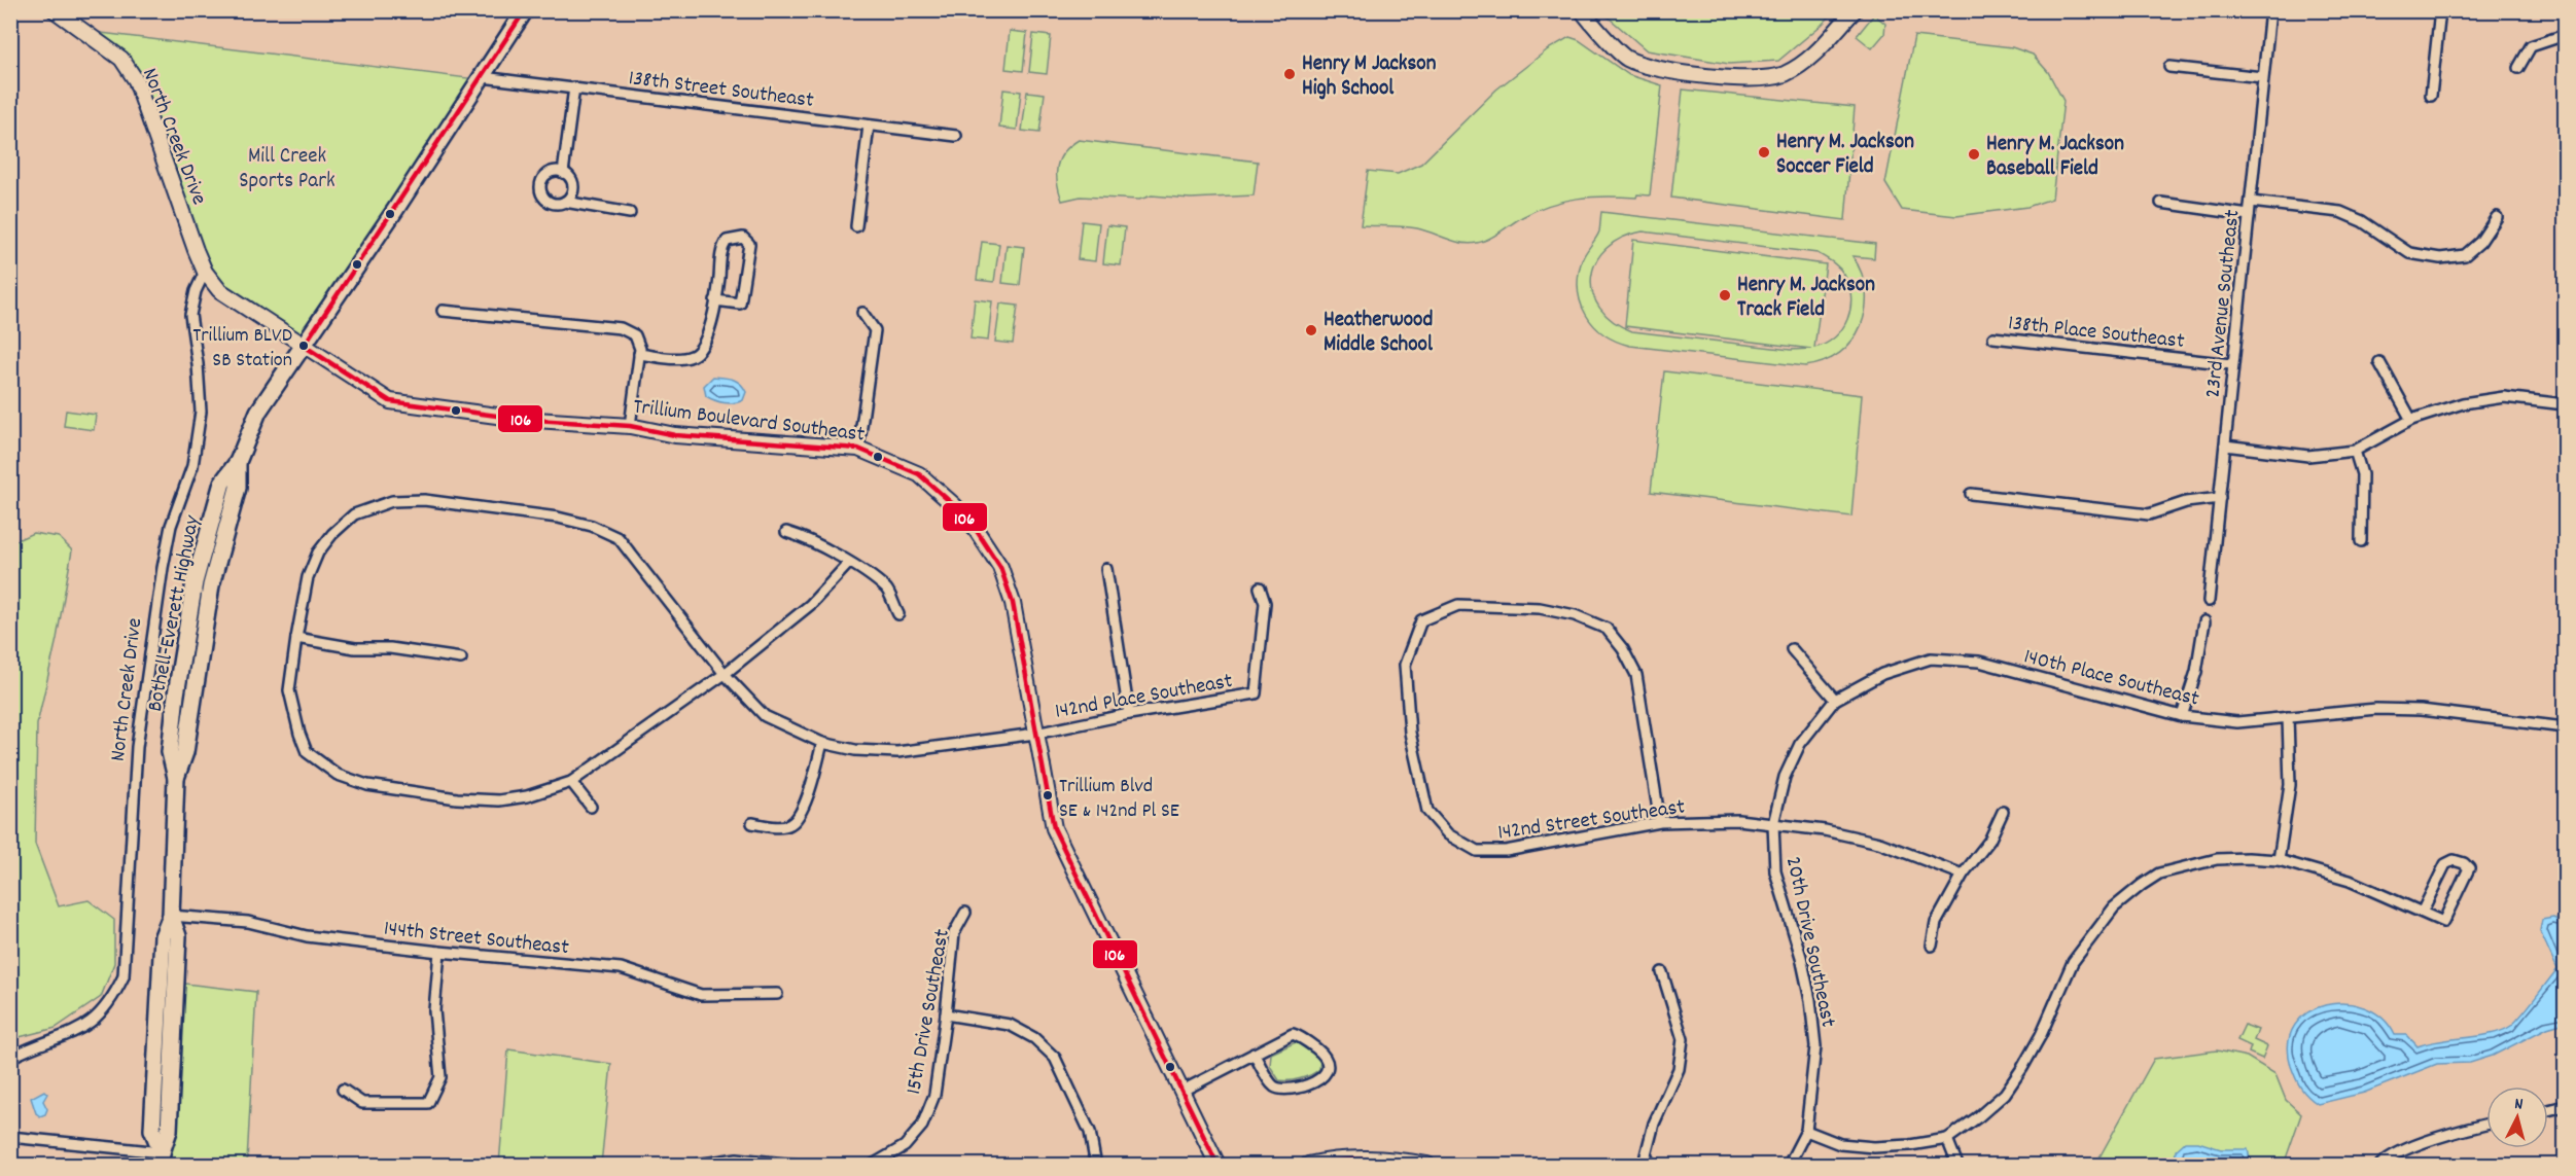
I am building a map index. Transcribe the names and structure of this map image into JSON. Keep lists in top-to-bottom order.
{
  "streets": {
    "main road": ["Bothell-Everett Highway"],
    "street": [
      "138th Street Southeast",
      "North Creek Drive",
      "23rd Avenue Southeast",
      "138th Place Southeast",
      "Trillium Boulevard Southeast",
      "140th Place Southeast",
      "142nd Place Southeast",
      "142nd Street Southeast",
      "144th Street Southeast",
      "20th Drive Southeast",
      "15th Drive Southeast"
    ]
  },
  "crossings": [
    ["138th Street Southeast", "Bothell-Everett Highway"],
    ["North Creek Drive", "Trillium Boulevard Southeast"],
    ["North Creek Drive", "Bothell-Everett Highway"],
    ["23rd Avenue Southeast", "138th Place Southeast"],
    ["Trillium Boulevard Southeast", "Bothell-Everett Highway"],
    ["Trillium Boulevard Southeast", "142nd Place Southeast"],
    ["Bothell-Everett Highway", "144th Street Southeast"],
    ["140th Place Southeast", "20th Drive Southeast"],
    ["142nd Street Southeast", "20th Drive Southeast"]
  ],
  "parks": ["Mill Creek Sports Park"],
  "places": [
    "Henry M Jackson High School",
    "Henry M. Jackson Soccer Field",
    "Henry M. Jackson Baseball Field",
    "Henry M. Jackson Track Field",
    "Heatherwood Middle School",
    "Trillium BLVD SB Station",
    "Trillium Blvd SE & 142nd Pl SE"
  ],
  "lines": ["transit line 106"],
  "north": "top"
}
